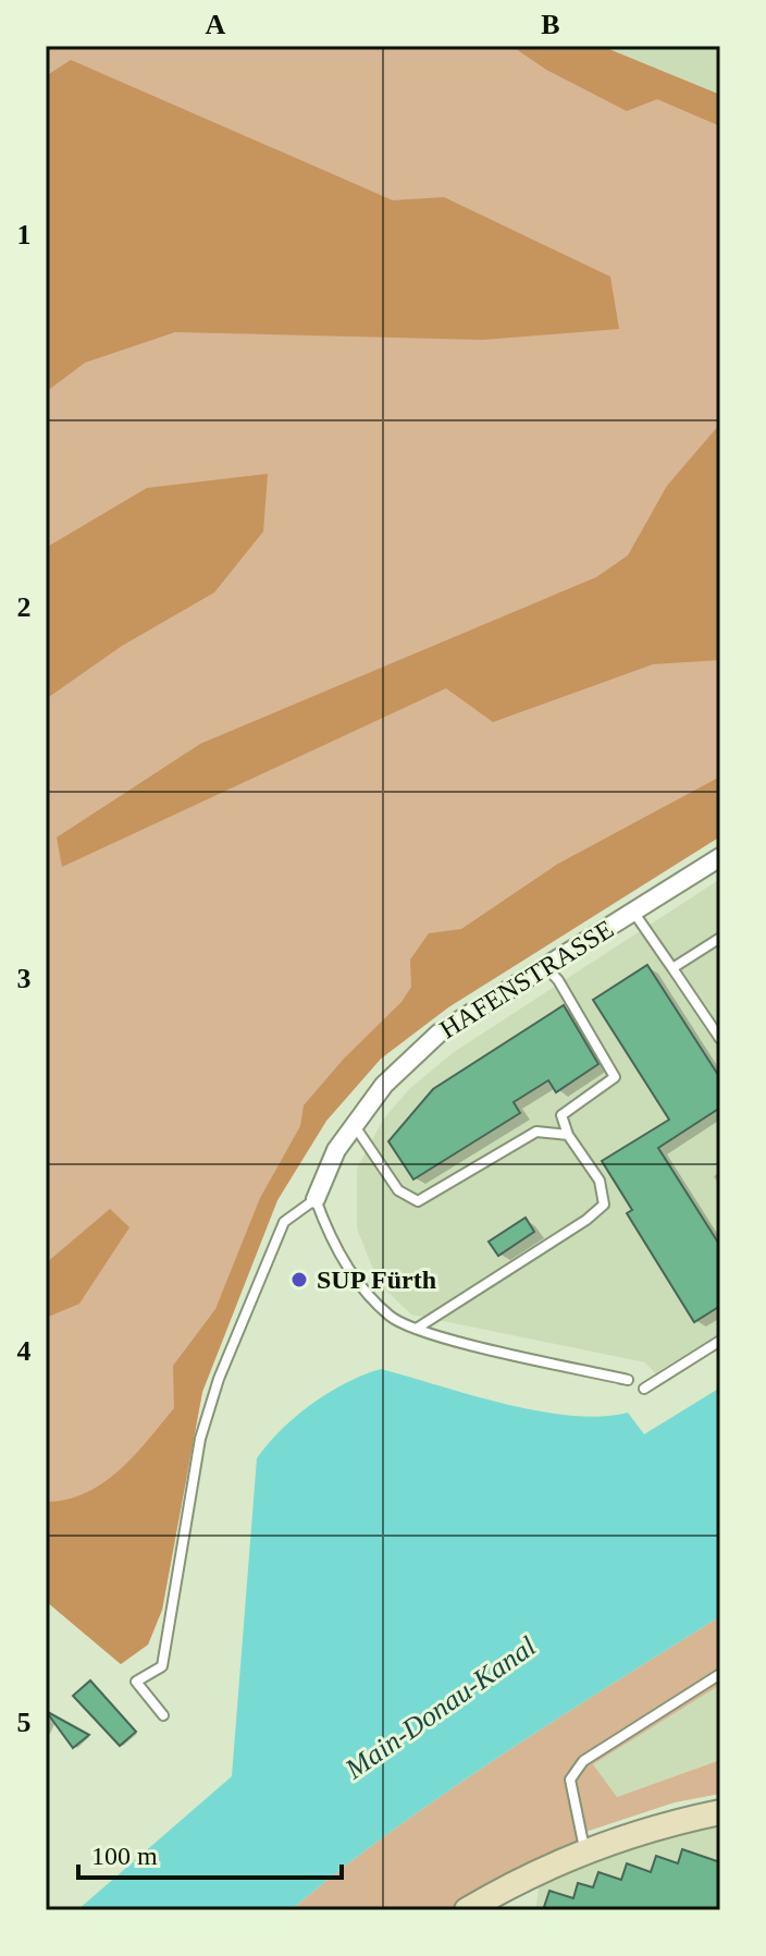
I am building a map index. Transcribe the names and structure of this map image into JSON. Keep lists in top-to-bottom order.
{
  "streets": {
    "street": ["HAFENSTRASSE"]
  },
  "water": ["Main-Donau-Kanal"],
  "places": ["SUP Fürth"],
  "scale_bar": "100 m",
  "grid": {
    "columns": ["A", "B"],
    "rows": [
      "1",
      "2",
      "3",
      "4",
      "5"
    ]
  }
}
